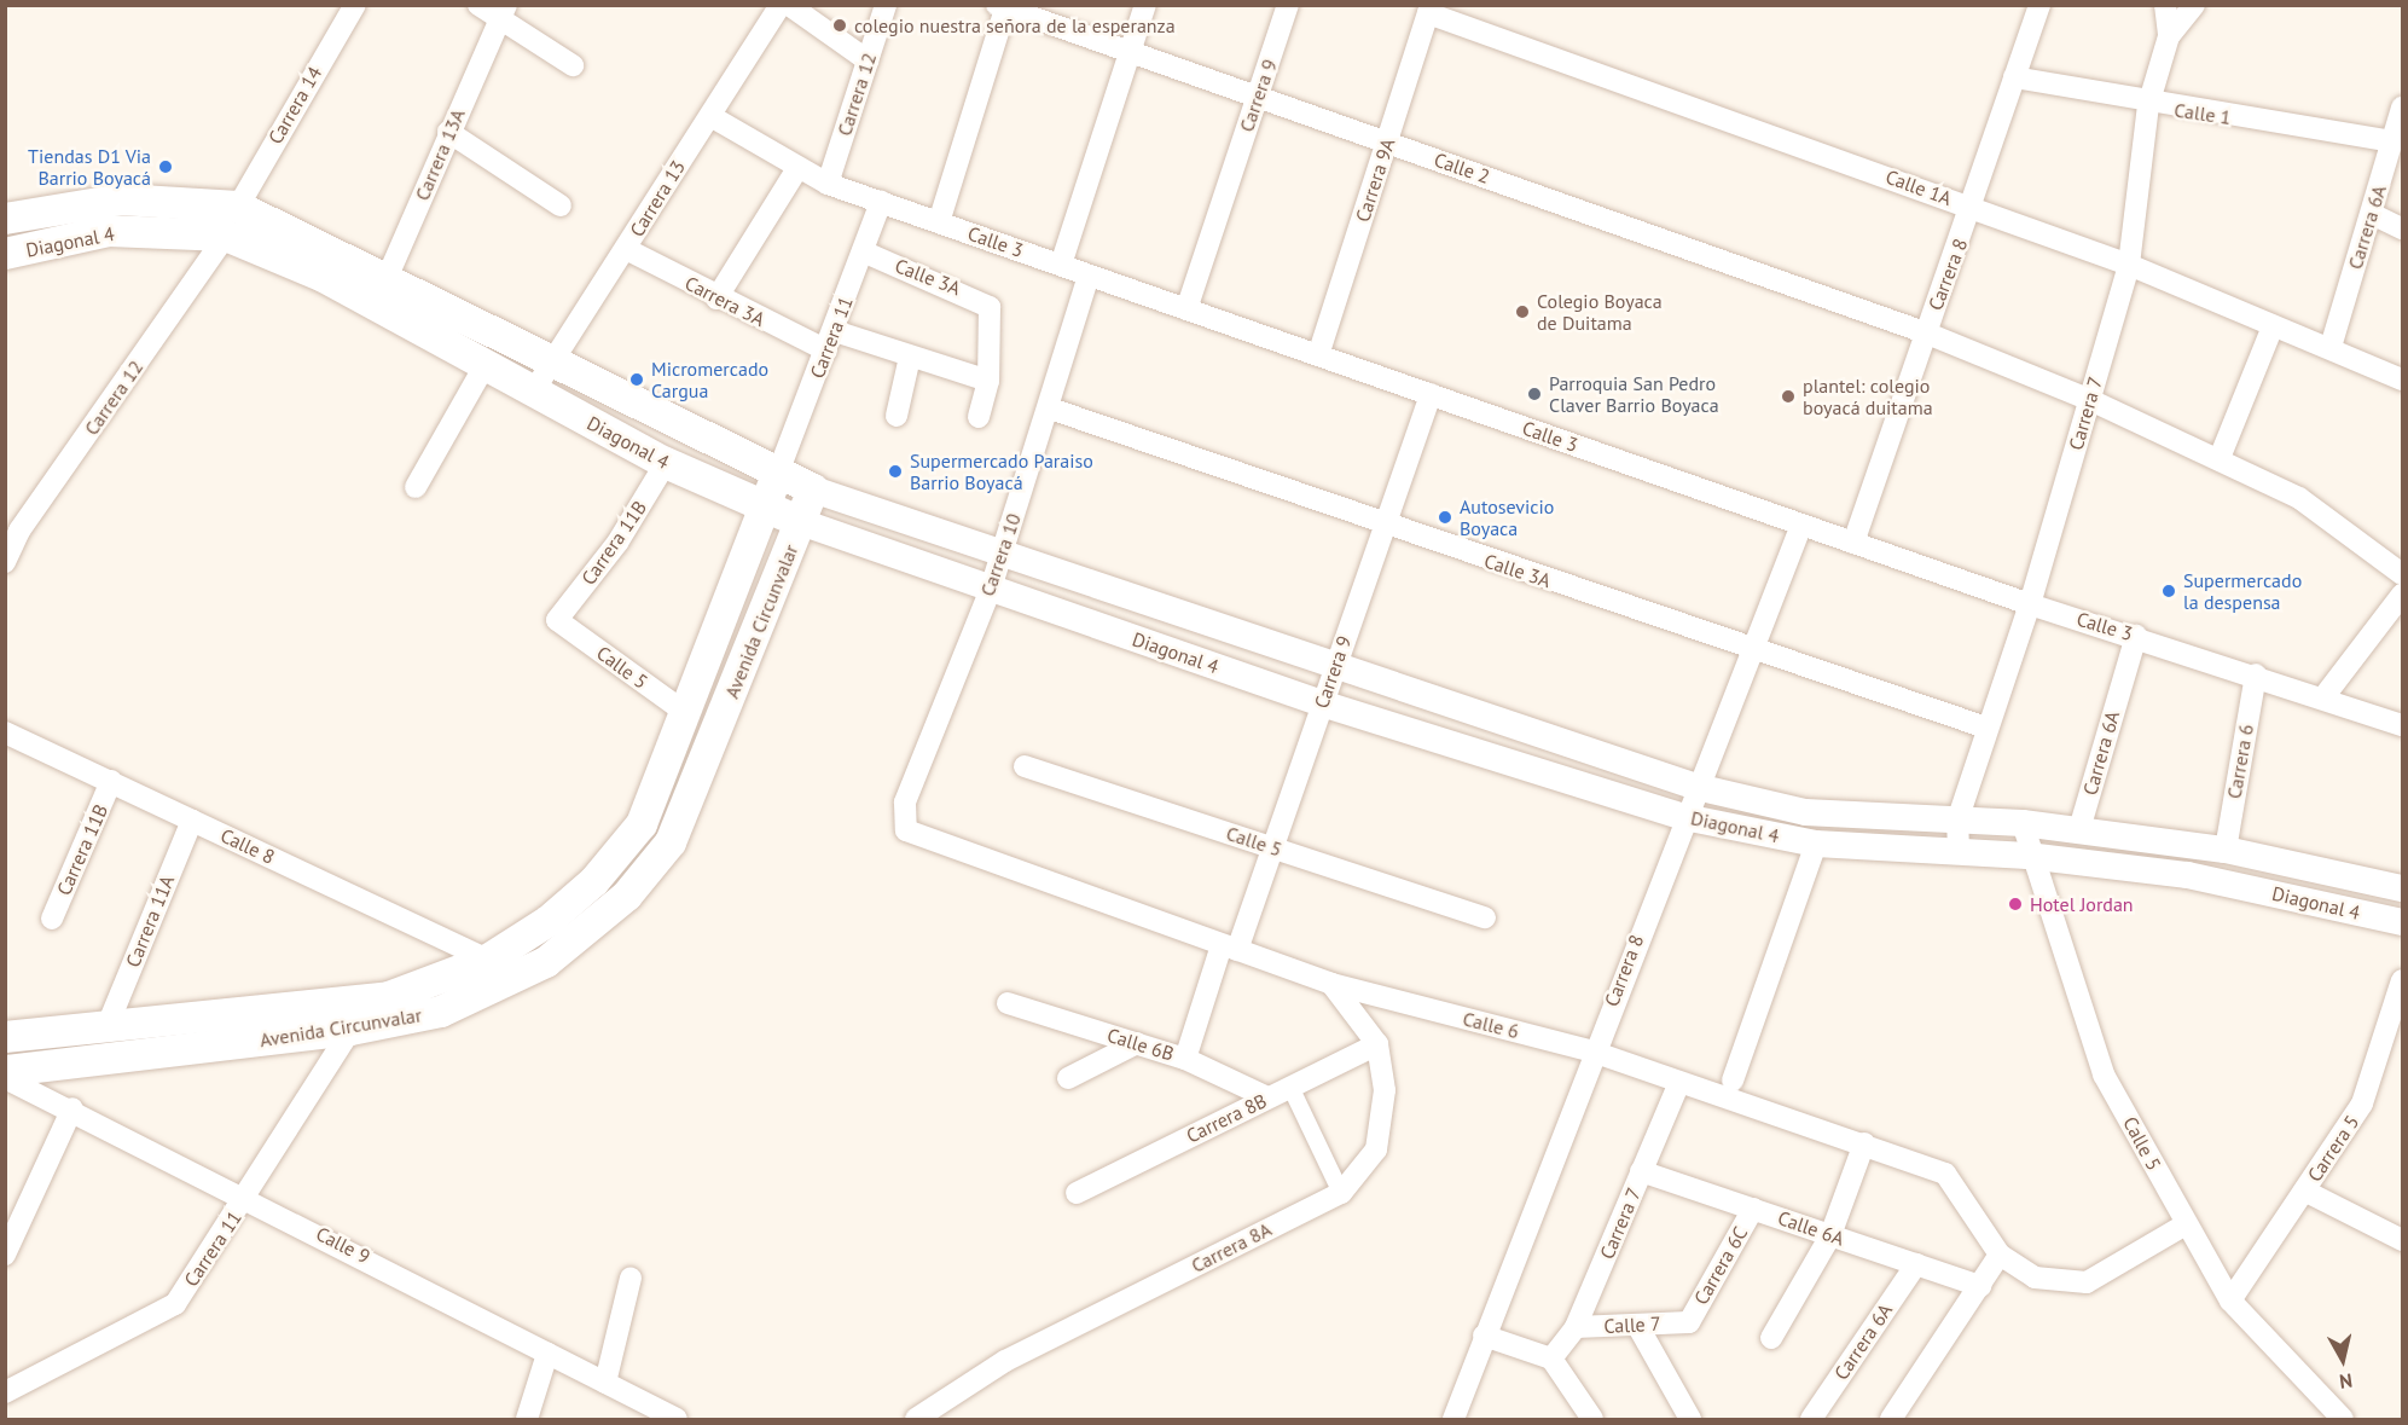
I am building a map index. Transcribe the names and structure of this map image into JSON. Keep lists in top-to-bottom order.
{
  "streets": {
    "main road": ["Diagonal 4", "Avenida Circunvalar"],
    "street": [
      "Carrera 12",
      "Carrera 9",
      "Carrera 14",
      "Calle 1",
      "Carrera 13A",
      "Calle 2",
      "Carrera 9A",
      "Calle 1A",
      "Carrera 13",
      "Carrera 6A",
      "Calle 3",
      "Carrera 8",
      "Calle 3A",
      "Carrera 3A",
      "Carrera 11",
      "Carrera 7",
      "Carrera 11B",
      "Carrera 10",
      "Calle 5",
      "Carrera 6",
      "Calle 8",
      "Carrera 11A",
      "Calle 6",
      "Calle 6B",
      "Carrera 8B",
      "Carrera 5",
      "Calle 6A",
      "Calle 9",
      "Carrera 8A",
      "Carrera 6C",
      "Calle 7"
    ]
  },
  "crossings": [
    ["Carrera 12", "Diagonal 4"],
    ["Carrera 12", "Calle 3"],
    ["Carrera 9", "Calle 2"],
    ["Carrera 9", "Diagonal 4"],
    ["Carrera 9", "Calle 3"],
    ["Carrera 9", "Calle 3A"],
    ["Carrera 9", "Calle 5"],
    ["Carrera 9", "Calle 6"],
    ["Carrera 9", "Calle 6B"],
    ["Carrera 14", "Diagonal 4"],
    ["Calle 1", "Carrera 6A"],
    ["Calle 1", "Carrera 8"],
    ["Calle 1", "Carrera 7"],
    ["Carrera 13A", "Diagonal 4"],
    ["Calle 2", "Carrera 9A"],
    ["Calle 2", "Carrera 8"],
    ["Carrera 9A", "Calle 1A"],
    ["Carrera 9A", "Calle 3"],
    ["Calle 1A", "Carrera 6A"],
    ["Calle 1A", "Carrera 8"],
    ["Calle 1A", "Carrera 7"],
    ["Carrera 13", "Diagonal 4"],
    ["Carrera 13", "Calle 3"],
    ["Carrera 13", "Carrera 3A"],
    ["Carrera 6A", "Diagonal 4"],
    ["Carrera 6A", "Calle 3"],
    ["Carrera 6A", "Calle 6A"],
    ["Diagonal 4", "Carrera 8"],
    ["Diagonal 4", "Carrera 11"],
    ["Diagonal 4", "Carrera 7"],
    ["Diagonal 4", "Carrera 11B"],
    ["Diagonal 4", "Carrera 10"],
    ["Diagonal 4", "Avenida Circunvalar"],
    ["Diagonal 4", "Calle 5"],
    ["Diagonal 4", "Carrera 6"],
    ["Calle 3", "Carrera 8"],
    ["Calle 3", "Carrera 11"],
    ["Calle 3", "Carrera 7"],
    ["Calle 3", "Carrera 10"],
    ["Calle 3", "Carrera 6"],
    ["Carrera 8", "Calle 3A"],
    ["Carrera 8", "Calle 6"],
    ["Calle 3A", "Carrera 11"],
    ["Calle 3A", "Carrera 7"],
    ["Calle 3A", "Carrera 10"],
    ["Carrera 3A", "Carrera 11"],
    ["Carrera 11", "Avenida Circunvalar"],
    ["Carrera 11", "Calle 9"],
    ["Carrera 7", "Calle 6"],
    ["Carrera 7", "Calle 6A"],
    ["Carrera 7", "Calle 7"],
    ["Carrera 11B", "Calle 5"],
    ["Carrera 11B", "Calle 8"],
    ["Carrera 10", "Calle 6"],
    ["Avenida Circunvalar", "Calle 5"],
    ["Avenida Circunvalar", "Calle 8"],
    ["Avenida Circunvalar", "Carrera 11A"],
    ["Calle 5", "Calle 6"],
    ["Calle 5", "Carrera 5"],
    ["Calle 8", "Carrera 11A"],
    ["Calle 6", "Carrera 8A"],
    ["Calle 6B", "Carrera 8B"],
    ["Carrera 8B", "Carrera 8A"],
    ["Calle 6A", "Carrera 6C"],
    ["Carrera 6C", "Calle 7"]
  ],
  "places": [
    "colegio nuestra señora de la esperanza",
    "Tiendas D1 Via Barrio Boyacá",
    "Colegio Boyaca de Duitama",
    "Micromercado Cargua",
    "Parroquia San Pedro Claver Barrio Boyaca",
    "plantel: colegio boyacá duitama",
    "Supermercado Paraiso Barrio Boyacá",
    "Autosevicio Boyaca",
    "Supermercado la despensa",
    "Hotel Jordan"
  ],
  "north": "bottom"
}
